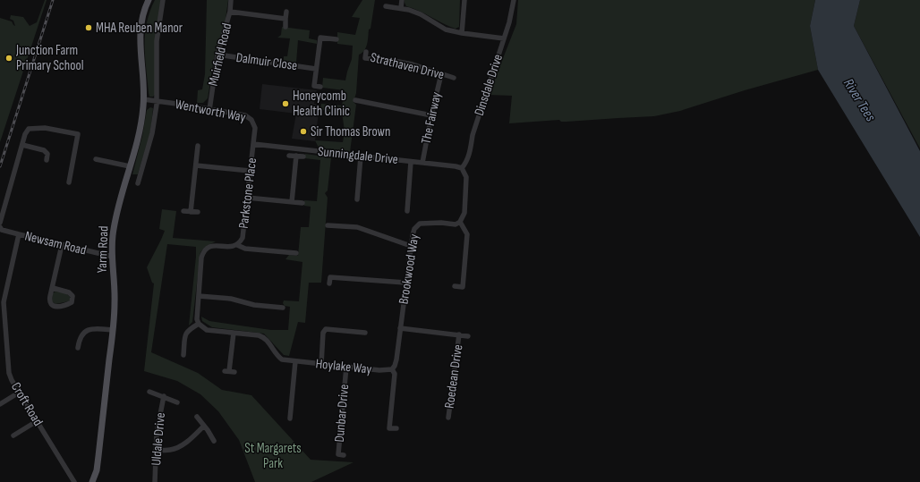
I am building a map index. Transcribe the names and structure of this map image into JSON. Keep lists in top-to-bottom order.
{
  "streets": {
    "main road": ["Yarm Road"],
    "street": [
      "Muirfield Road",
      "Dalmuir Close",
      "Strathaven Drive",
      "Dinsdale Drive",
      "Wentworth Way",
      "The Fairway",
      "Sunningdale Drive",
      "Parkstone Place",
      "Newsam Road",
      "Brookwood Way",
      "Hoylake Way",
      "Roedean Drive",
      "Croft Road",
      "Dunbar Drive",
      "Uldale Drive"
    ]
  },
  "crossings": [
    ["Muirfield Road", "Dalmuir Close"],
    ["Muirfield Road", "Wentworth Way"],
    ["Strathaven Drive", "The Fairway"],
    ["Dinsdale Drive", "Sunningdale Drive"],
    ["Wentworth Way", "Sunningdale Drive"],
    ["Wentworth Way", "Parkstone Place"],
    ["Wentworth Way", "Yarm Road"],
    ["The Fairway", "Sunningdale Drive"],
    ["Sunningdale Drive", "Parkstone Place"],
    ["Newsam Road", "Yarm Road"],
    ["Newsam Road", "Croft Road"],
    ["Brookwood Way", "Hoylake Way"],
    ["Brookwood Way", "Roedean Drive"],
    ["Hoylake Way", "Dunbar Drive"]
  ],
  "water": ["River Tees"],
  "parks": ["St Margarets Park"],
  "places": [
    "MHA Reuben Manor",
    "Junction Farm Primary School",
    "Honeycomb Health Clinic",
    "Sir Thomas Brown"
  ]
}
